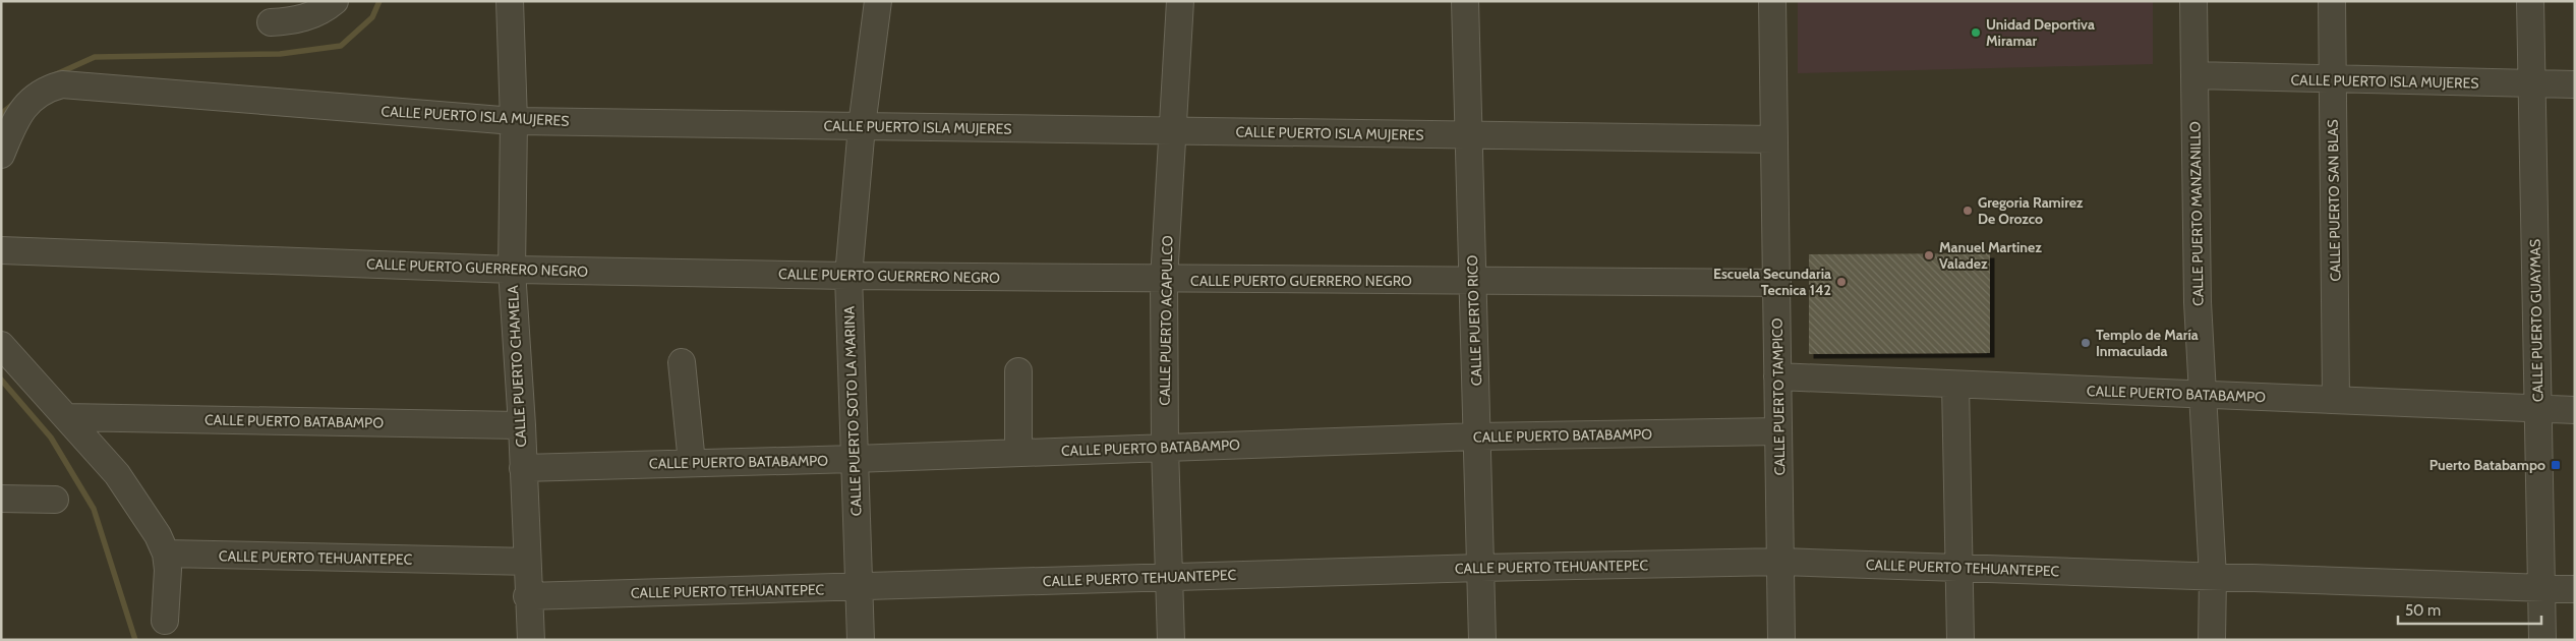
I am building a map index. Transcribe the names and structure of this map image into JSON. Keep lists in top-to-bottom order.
{
  "streets": {
    "street": [
      "CALLE PUERTO ISLA MUJERES",
      "CALLE PUERTO SAN BLAS",
      "CALLE PUERTO MANZANILLO",
      "CALLE PUERTO GUERRERO NEGRO",
      "CALLE PUERTO ACAPULCO",
      "CALLE PUERTO RICO",
      "CALLE PUERTO GUAYMAS",
      "CALLE PUERTO CHAMELA",
      "CALLE PUERTO BATABAMPO",
      "CALLE PUERTO TAMPICO",
      "CALLE PUERTO SOTO LA MARINA",
      "CALLE PUERTO TEHUANTEPEC"
    ]
  },
  "crossings": [
    ["CALLE PUERTO ISLA MUJERES", "CALLE PUERTO SAN BLAS"],
    ["CALLE PUERTO ISLA MUJERES", "CALLE PUERTO MANZANILLO"],
    ["CALLE PUERTO ISLA MUJERES", "CALLE PUERTO ACAPULCO"],
    ["CALLE PUERTO ISLA MUJERES", "CALLE PUERTO RICO"],
    ["CALLE PUERTO ISLA MUJERES", "CALLE PUERTO GUAYMAS"],
    ["CALLE PUERTO ISLA MUJERES", "CALLE PUERTO CHAMELA"],
    ["CALLE PUERTO ISLA MUJERES", "CALLE PUERTO TAMPICO"],
    ["CALLE PUERTO ISLA MUJERES", "CALLE PUERTO SOTO LA MARINA"],
    ["CALLE PUERTO SAN BLAS", "CALLE PUERTO BATABAMPO"],
    ["CALLE PUERTO MANZANILLO", "CALLE PUERTO BATABAMPO"],
    ["CALLE PUERTO MANZANILLO", "CALLE PUERTO TEHUANTEPEC"],
    ["CALLE PUERTO GUERRERO NEGRO", "CALLE PUERTO ACAPULCO"],
    ["CALLE PUERTO GUERRERO NEGRO", "CALLE PUERTO RICO"],
    ["CALLE PUERTO GUERRERO NEGRO", "CALLE PUERTO CHAMELA"],
    ["CALLE PUERTO GUERRERO NEGRO", "CALLE PUERTO TAMPICO"],
    ["CALLE PUERTO GUERRERO NEGRO", "CALLE PUERTO SOTO LA MARINA"],
    ["CALLE PUERTO ACAPULCO", "CALLE PUERTO BATABAMPO"],
    ["CALLE PUERTO ACAPULCO", "CALLE PUERTO TEHUANTEPEC"],
    ["CALLE PUERTO RICO", "CALLE PUERTO BATABAMPO"],
    ["CALLE PUERTO RICO", "CALLE PUERTO TEHUANTEPEC"],
    ["CALLE PUERTO GUAYMAS", "CALLE PUERTO BATABAMPO"],
    ["CALLE PUERTO GUAYMAS", "CALLE PUERTO TEHUANTEPEC"],
    ["CALLE PUERTO CHAMELA", "CALLE PUERTO BATABAMPO"],
    ["CALLE PUERTO CHAMELA", "CALLE PUERTO TEHUANTEPEC"],
    ["CALLE PUERTO BATABAMPO", "CALLE PUERTO TAMPICO"],
    ["CALLE PUERTO BATABAMPO", "CALLE PUERTO SOTO LA MARINA"],
    ["CALLE PUERTO TAMPICO", "CALLE PUERTO TEHUANTEPEC"],
    ["CALLE PUERTO SOTO LA MARINA", "CALLE PUERTO TEHUANTEPEC"]
  ],
  "places": {
    "other": [
      "Unidad Deportiva Miramar",
      "Gregoria Ramirez De Orozco",
      "Manuel Martinez Valadez",
      "Escuela Secundaria Tecnica 142",
      "Templo de María Inmaculada"
    ],
    "transit": ["Puerto Batabampo"]
  },
  "scale_bar": "50 m"
}
